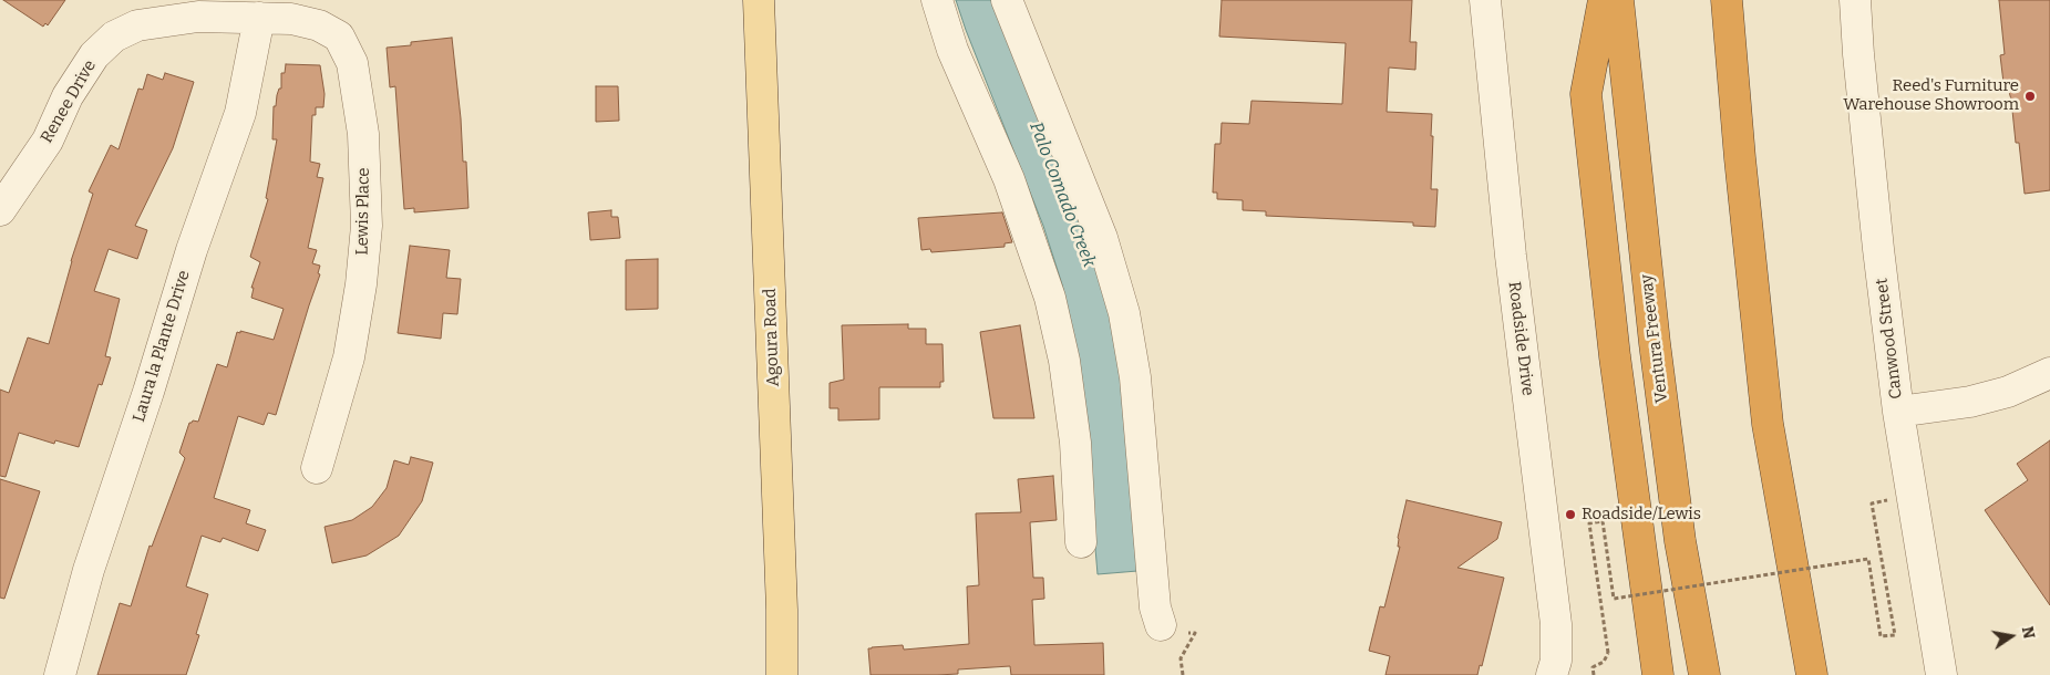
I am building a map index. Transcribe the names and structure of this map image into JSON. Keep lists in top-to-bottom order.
{
  "streets": {
    "highway": ["Ventura Freeway"],
    "main road": ["Agoura Road"],
    "street": [
      "Renee Drive",
      "Lewis Place",
      "Roadside Drive",
      "Canwood Street",
      "Laura la Plante Drive"
    ]
  },
  "crossings": [
    ["Renee Drive", "Lewis Place"],
    ["Renee Drive", "Laura la Plante Drive"],
    ["Lewis Place", "Laura la Plante Drive"]
  ],
  "water": ["Palo Comado Creek"],
  "places": ["Reed's Furniture Warehouse Showroom", "Roadside/Lewis"],
  "north": "right"
}
